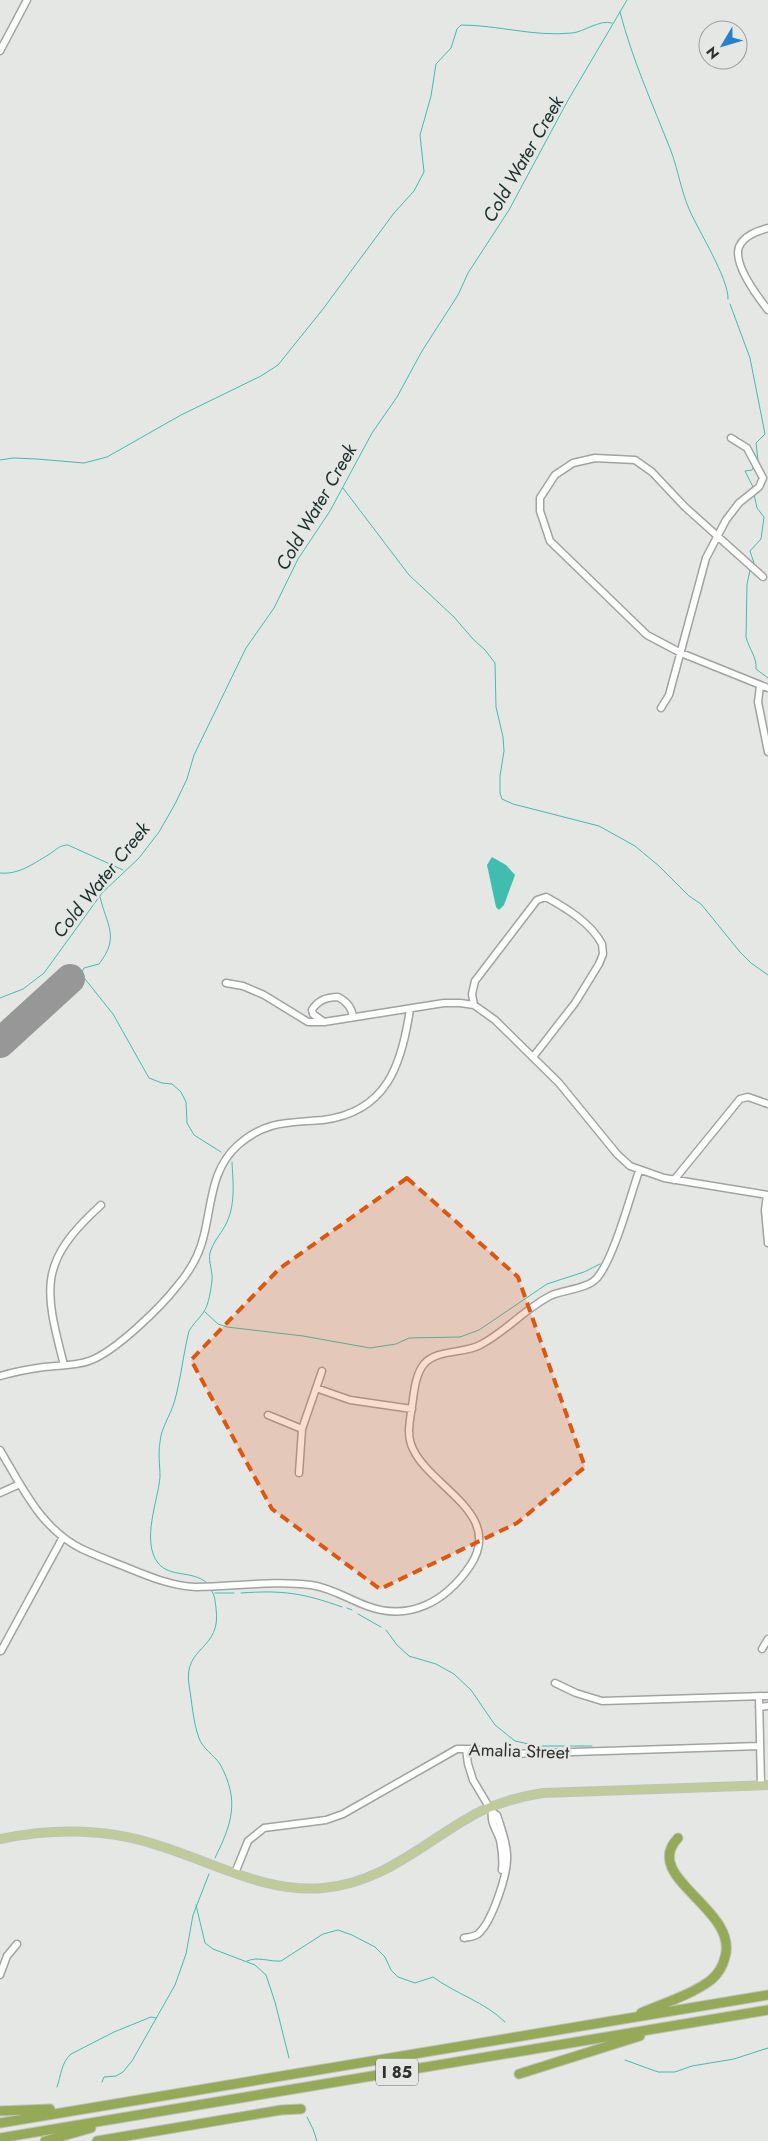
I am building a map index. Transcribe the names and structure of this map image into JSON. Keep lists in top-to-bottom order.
{
  "streets": {
    "highway": ["I 85"],
    "street": ["Amalia Street"]
  },
  "water": ["Cold Water Creek"],
  "north": "bottom left"
}
